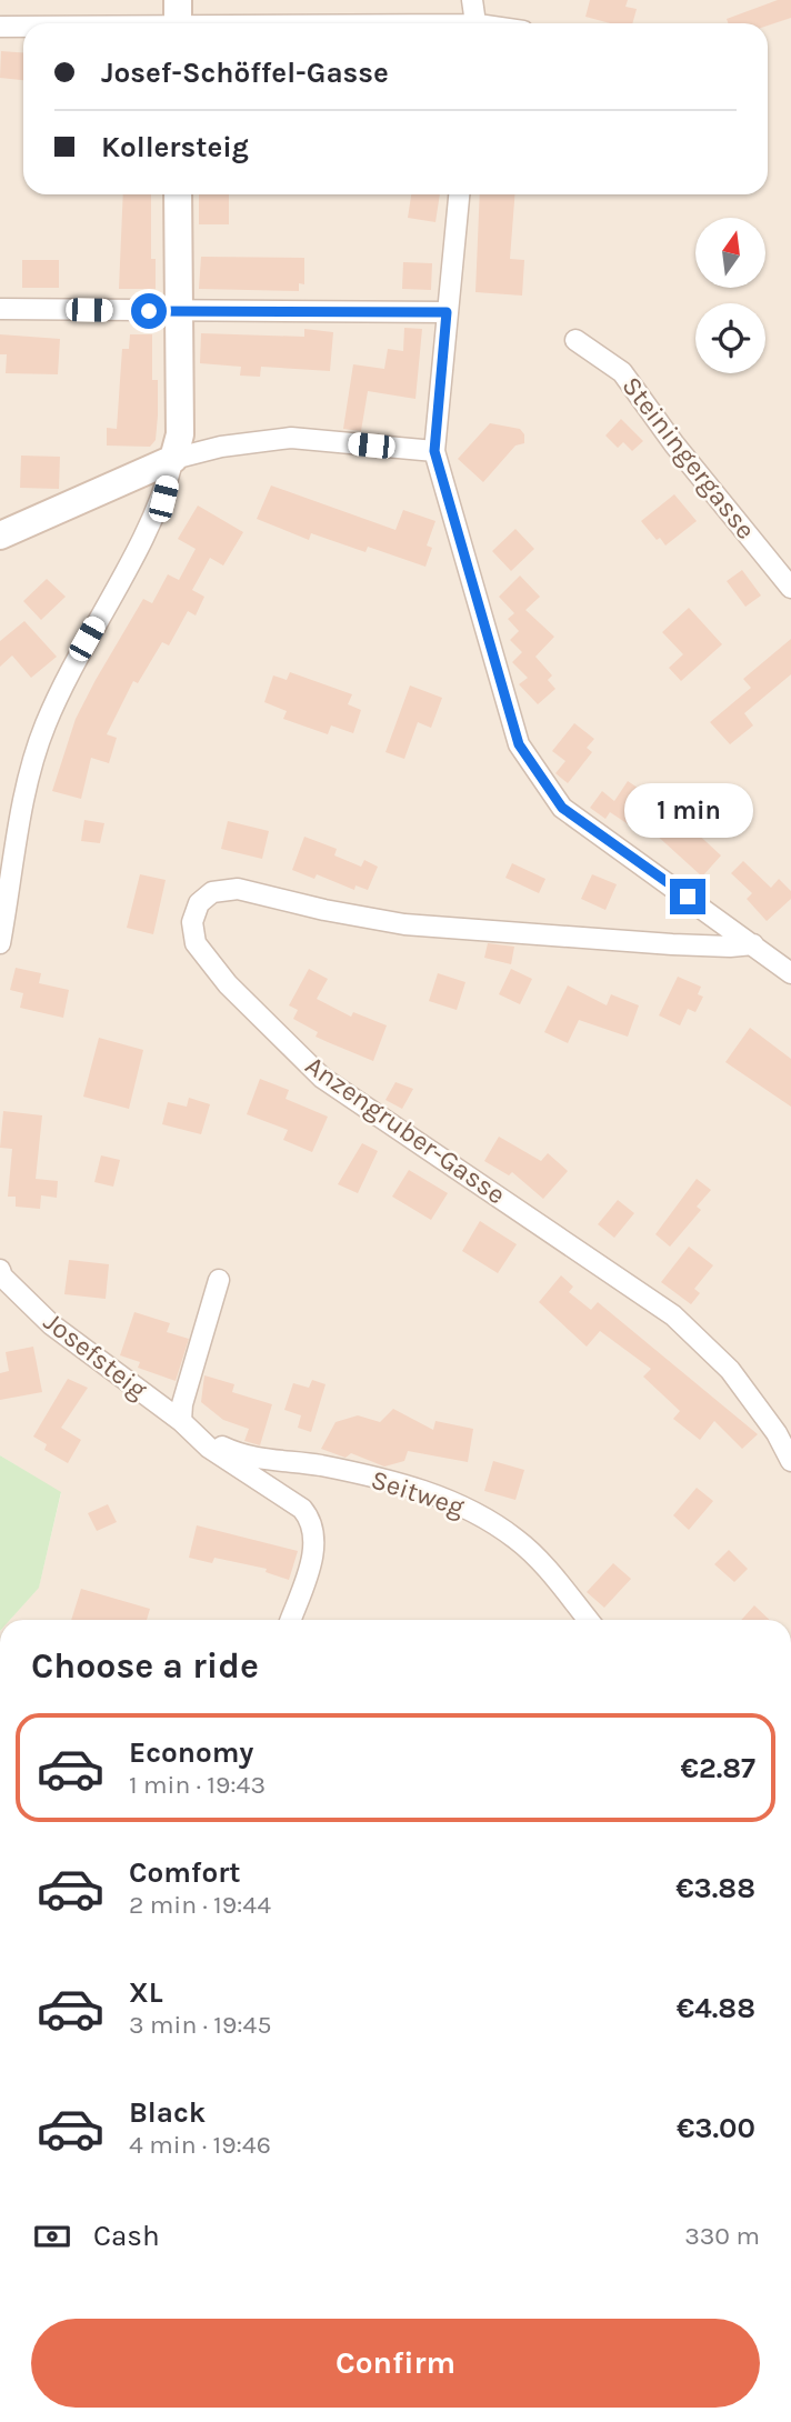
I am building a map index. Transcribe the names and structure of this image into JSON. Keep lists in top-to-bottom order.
{
  "streets": {
    "street": [
      "Steiningergasse",
      "Anzengruber-Gasse",
      "Josefsteig",
      "Seitweg"
    ]
  },
  "crossings": [
    ["Josefsteig", "Seitweg"]
  ],
  "north": "top",
  "page": {
    "banner": ["Josef-Schöffel-Gasse", "Kollersteig"],
    "bubble": "1 min",
    "heading": "Choose a ride",
    "list": [
      {
        "name": "Economy",
        "note": "1 min · 19:43",
        "value": "€2.87"
      },
      {
        "name": "Comfort",
        "note": "2 min · 19:44",
        "value": "€3.88"
      },
      {
        "name": "XL",
        "note": "3 min · 19:45",
        "value": "€4.88"
      },
      {
        "name": "Black",
        "note": "4 min · 19:46",
        "value": "€3.00"
      }
    ],
    "pay": ["Cash", "330 m"],
    "buttons": "Confirm"
  }
}
